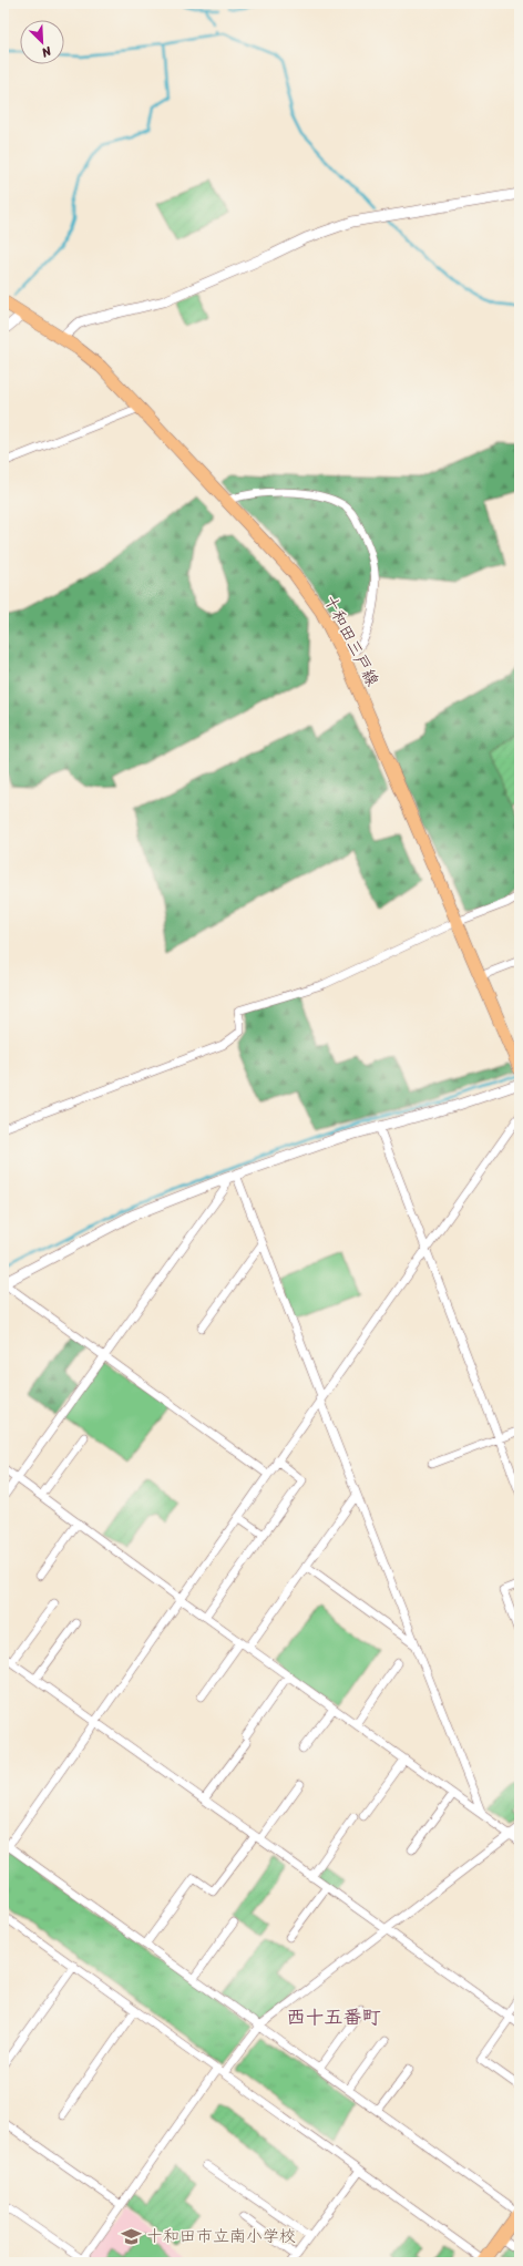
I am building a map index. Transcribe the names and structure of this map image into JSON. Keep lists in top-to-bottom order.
{
  "streets": {
    "main road": ["十和田三戸線"]
  },
  "districts": ["西十五番町"],
  "places": {
    "school or university": ["十和田市立南小学校"]
  },
  "north": "bottom right"
}
